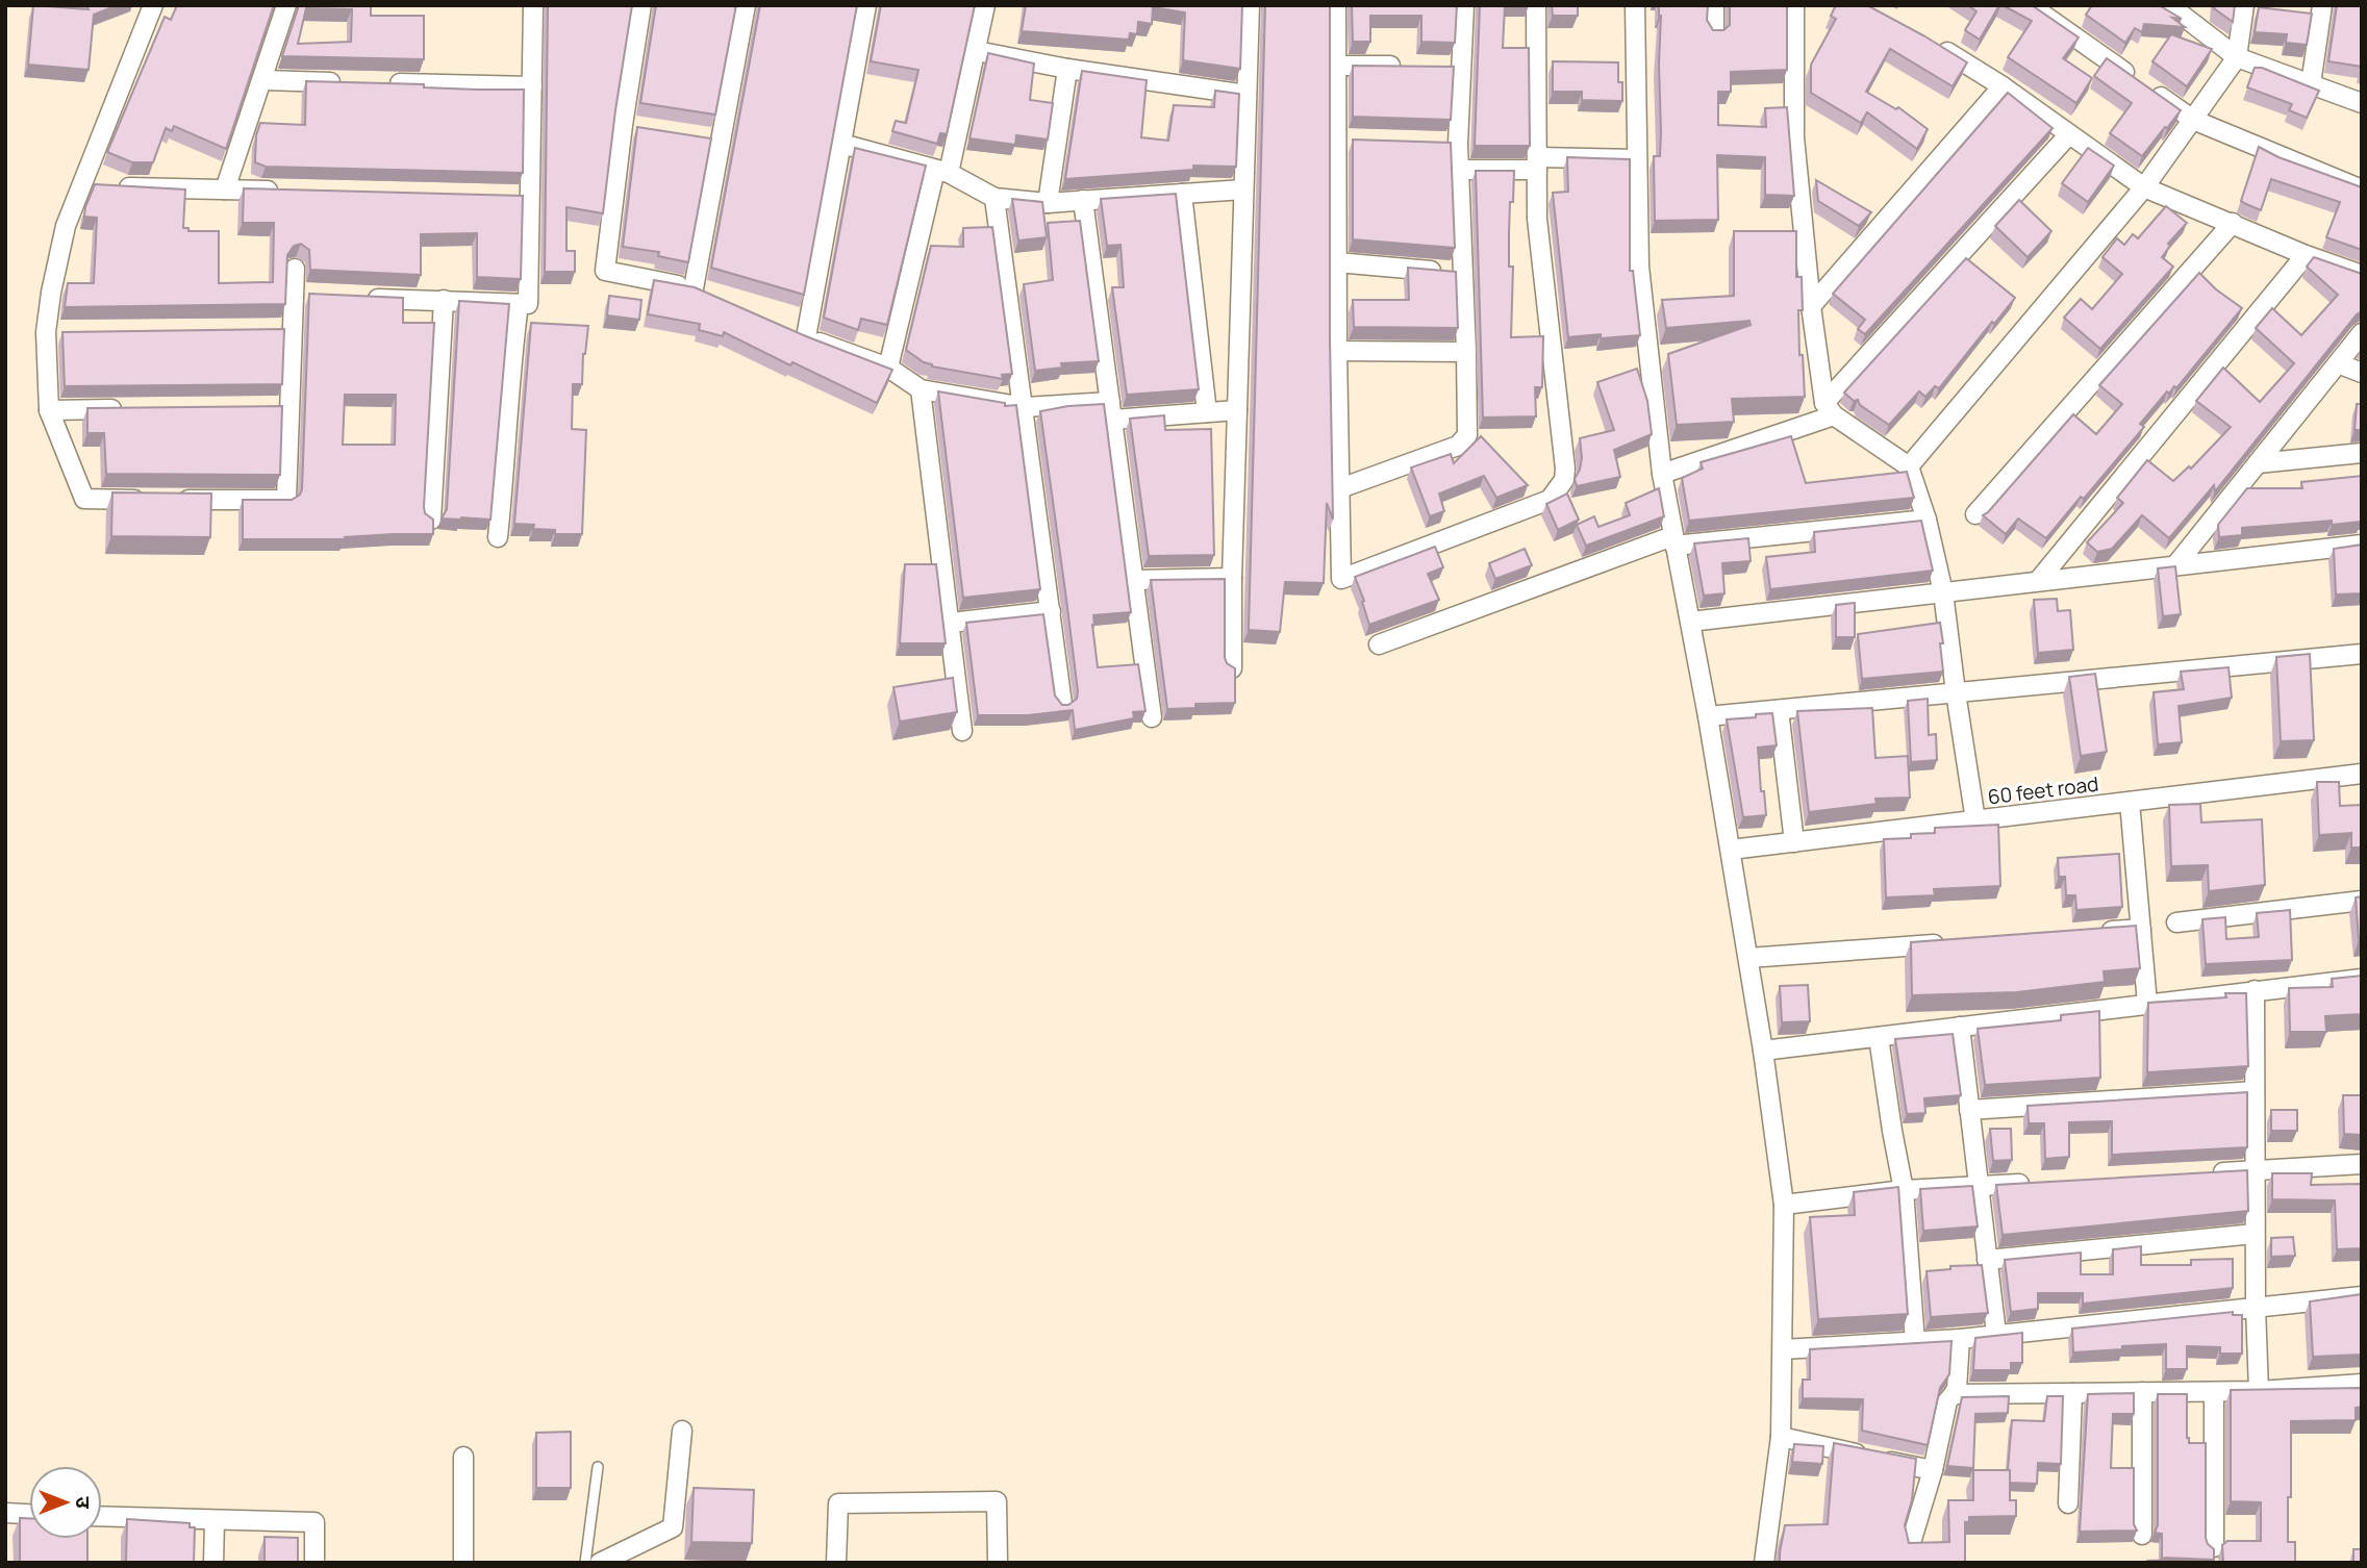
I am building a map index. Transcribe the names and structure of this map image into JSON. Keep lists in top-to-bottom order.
{
  "streets": {
    "street": ["60 feet road"]
  },
  "north": "right"
}
